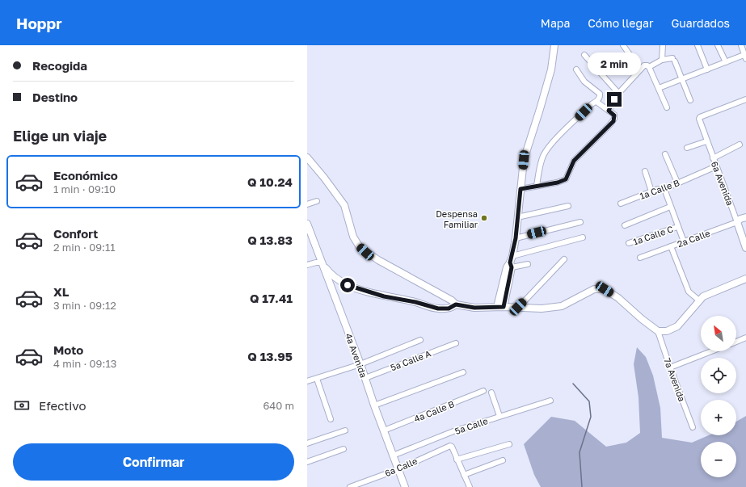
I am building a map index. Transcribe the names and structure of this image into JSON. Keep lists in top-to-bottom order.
{
  "streets": {
    "street": [
      "6a Avenida",
      "1a Calle B",
      "1a Calle C",
      "2a Calle",
      "4a Avenida",
      "5a Calle A",
      "7a Avenida",
      "4a Calle B",
      "5a Calle",
      "6a Calle"
    ]
  },
  "crossings": [
    ["6a Avenida", "1a Calle B"],
    ["6a Avenida", "2a Calle"],
    ["4a Avenida", "5a Calle A"],
    ["4a Avenida", "4a Calle B"],
    ["4a Avenida", "5a Calle"],
    ["4a Avenida", "6a Calle"]
  ],
  "places": ["Despensa Familiar"],
  "north": "top left",
  "page": {
    "header": "Hoppr",
    "nav": ["Mapa", "Cómo llegar", "Guardados"],
    "banner": ["Recogida", "Destino"],
    "bubble": "2 min",
    "heading": "Elige un viaje",
    "list": [
      {
        "name": "Económico",
        "note": "1 min · 09:10",
        "value": "Q 10.24"
      },
      {
        "name": "Confort",
        "note": "2 min · 09:11",
        "value": "Q 13.83"
      },
      {
        "name": "XL",
        "note": "3 min · 09:12",
        "value": "Q 17.41"
      },
      {
        "name": "Moto",
        "note": "4 min · 09:13",
        "value": "Q 13.95"
      }
    ],
    "map_buttons": ["+", "−"],
    "pay": ["Efectivo", "640 m"],
    "buttons": "Confirmar"
  }
}
